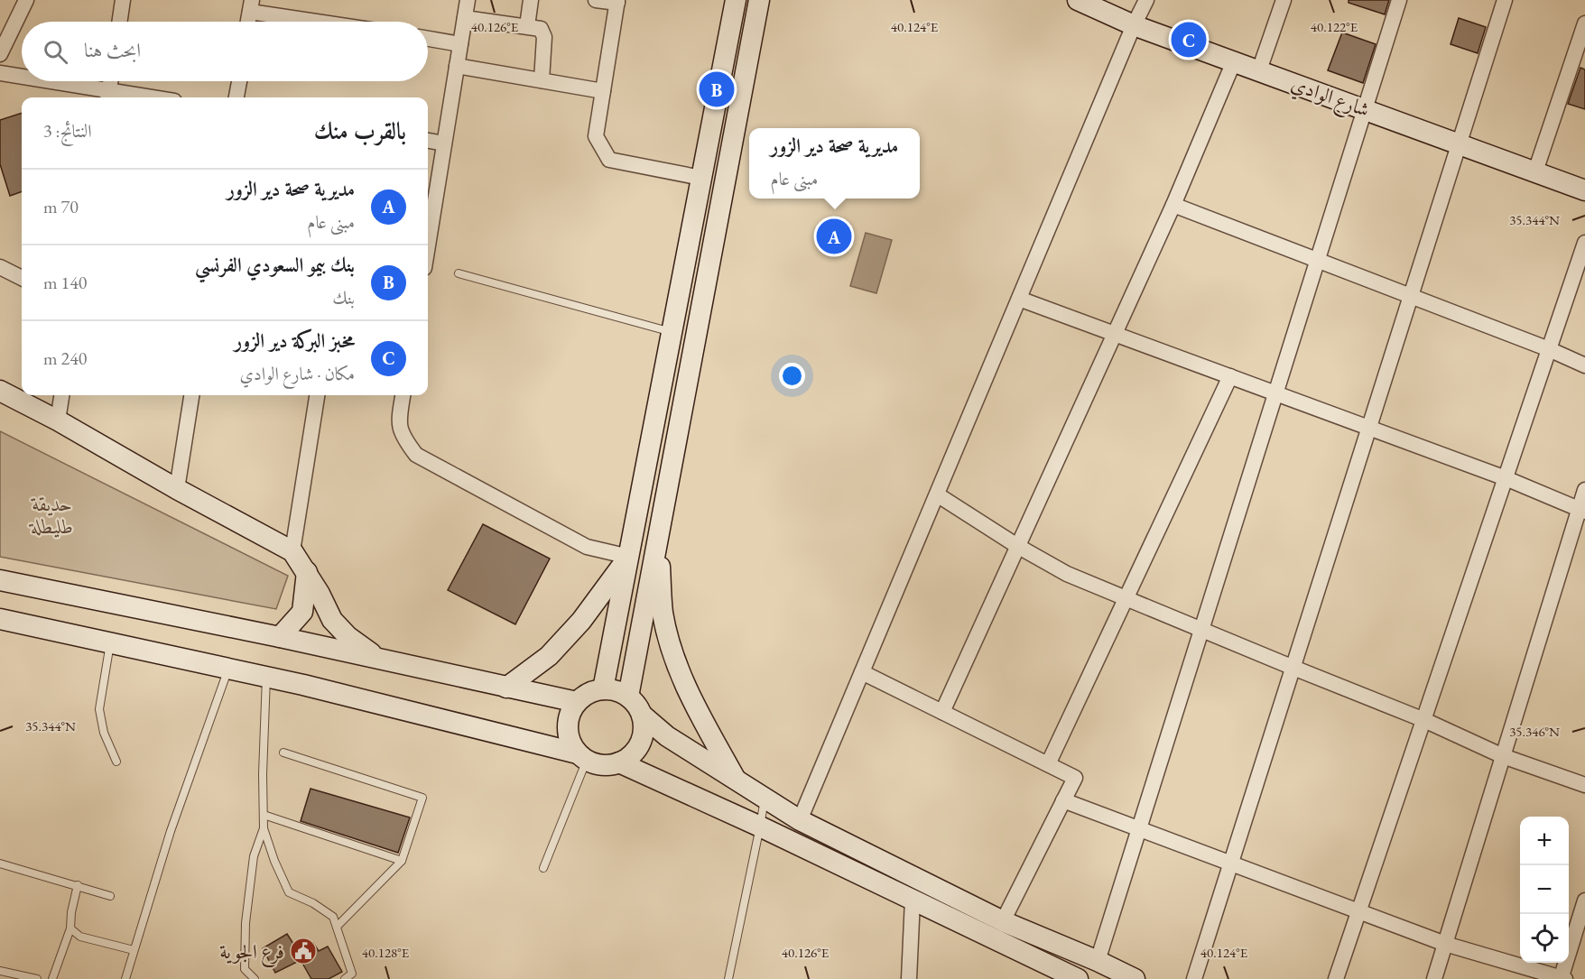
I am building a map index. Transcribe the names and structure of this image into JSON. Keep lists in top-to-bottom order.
{
  "streets": {
    "main road": ["شارع الوادي"]
  },
  "parks": ["حديقة طليطلة"],
  "places": {
    "public building": ["فرع الجوية"]
  },
  "page": {
    "pins": ["C", "B", "A"],
    "search": "ابحث هنا",
    "heading": ["بالقرب منك", "النتائج: 3"],
    "popup": ["مديرية صحة دير الزور", "مبنى عام"],
    "list": [
      {
        "mark": "A",
        "name": "مديرية صحة دير الزور",
        "note": "مبنى عام",
        "value": "70 m"
      },
      {
        "mark": "B",
        "name": "بنك بيمو السعودي الفرنسي",
        "note": "بنك",
        "value": "140 m"
      },
      {
        "mark": "C",
        "name": "مخبز البركة دير الزور",
        "note": "مكان · شارع الوادي",
        "value": "240 m"
      }
    ],
    "map_buttons": ["+", "−"]
  },
  "coordinates": [
    "40.126°E",
    "40.124°E",
    "40.122°E",
    "35.344°N",
    "35.346°N",
    "40.128°E"
  ]
}
